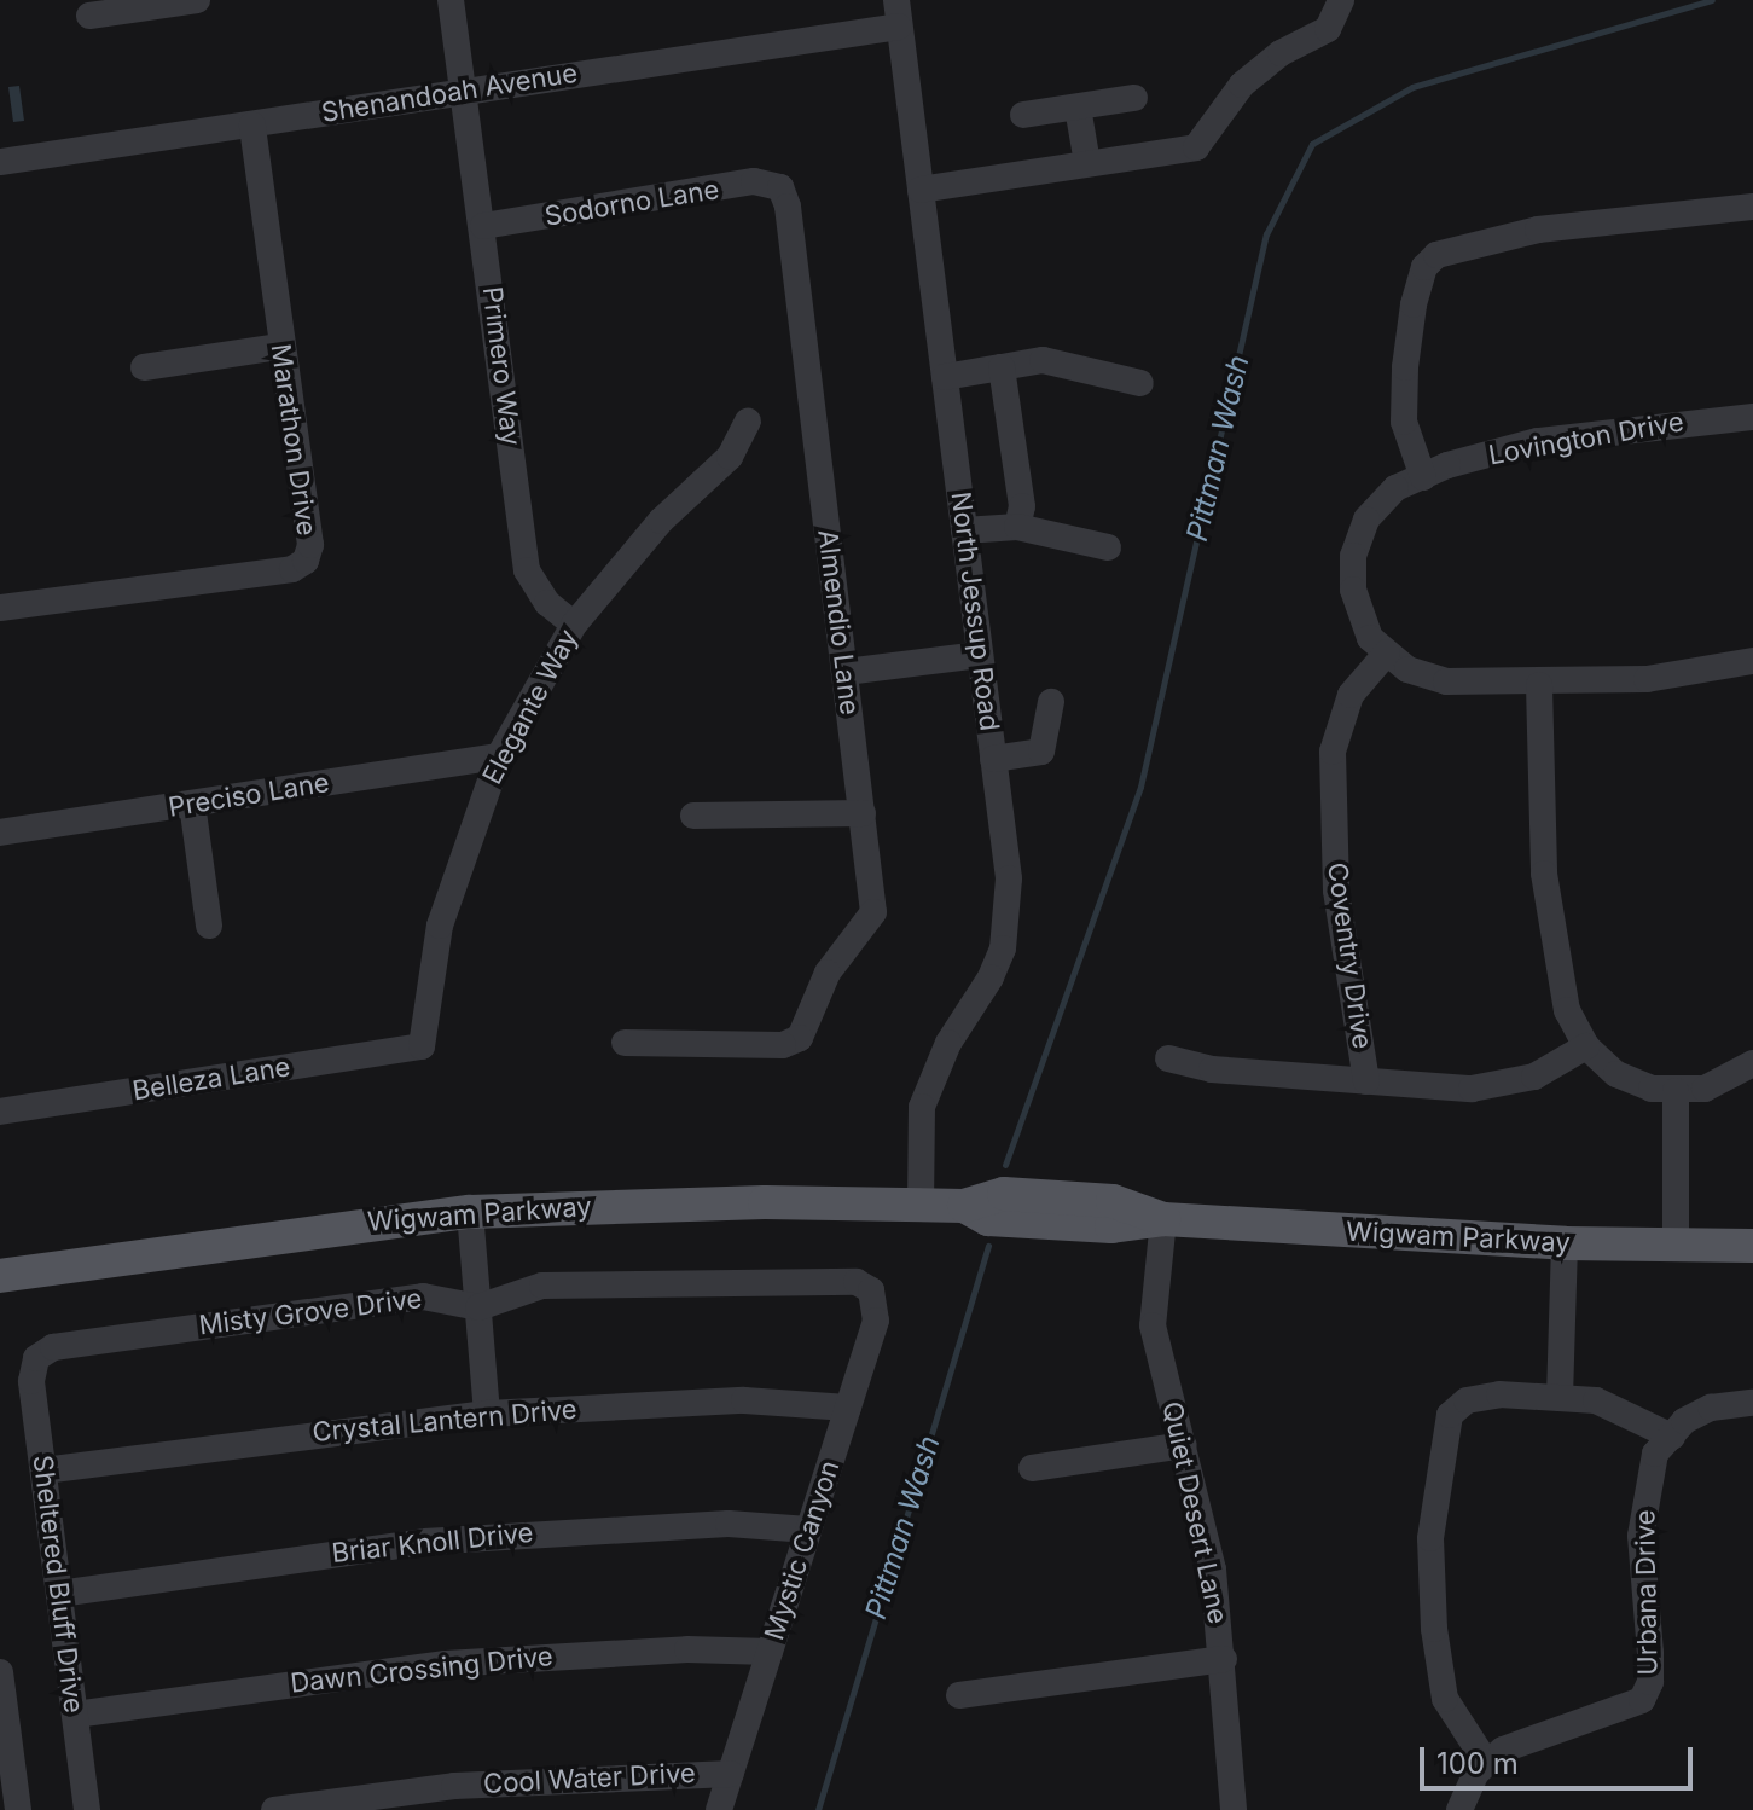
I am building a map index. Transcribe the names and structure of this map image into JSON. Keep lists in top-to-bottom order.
{
  "streets": {
    "main road": ["Wigwam Parkway"],
    "street": [
      "Shenandoah Avenue",
      "Sodorno Lane",
      "Primero Way",
      "Lovington Drive",
      "Marathon Drive",
      "North Jessup Road",
      "Almendio Lane",
      "Elegante Way",
      "Preciso Lane",
      "Coventry Drive",
      "Belleza Lane",
      "Misty Grove Drive",
      "Crystal Lantern Drive",
      "Quiet Desert Lane",
      "Briar Knoll Drive",
      "Mystic Canyon",
      "Sheltered Bluff Drive",
      "Urbana Drive",
      "Dawn Crossing Drive",
      "Cool Water Drive"
    ]
  },
  "crossings": [
    ["Shenandoah Avenue", "Primero Way"],
    ["Shenandoah Avenue", "Marathon Drive"],
    ["Shenandoah Avenue", "North Jessup Road"],
    ["Sodorno Lane", "Primero Way"],
    ["Sodorno Lane", "Almendio Lane"],
    ["Primero Way", "Elegante Way"],
    ["North Jessup Road", "Wigwam Parkway"],
    ["Elegante Way", "Preciso Lane"],
    ["Elegante Way", "Belleza Lane"],
    ["Wigwam Parkway", "Quiet Desert Lane"],
    ["Misty Grove Drive", "Mystic Canyon"],
    ["Misty Grove Drive", "Sheltered Bluff Drive"],
    ["Crystal Lantern Drive", "Mystic Canyon"],
    ["Crystal Lantern Drive", "Sheltered Bluff Drive"],
    ["Briar Knoll Drive", "Mystic Canyon"],
    ["Briar Knoll Drive", "Sheltered Bluff Drive"],
    ["Mystic Canyon", "Dawn Crossing Drive"],
    ["Mystic Canyon", "Cool Water Drive"],
    ["Sheltered Bluff Drive", "Dawn Crossing Drive"]
  ],
  "water": ["Pittman Wash"],
  "scale_bar": "100 m"
}
